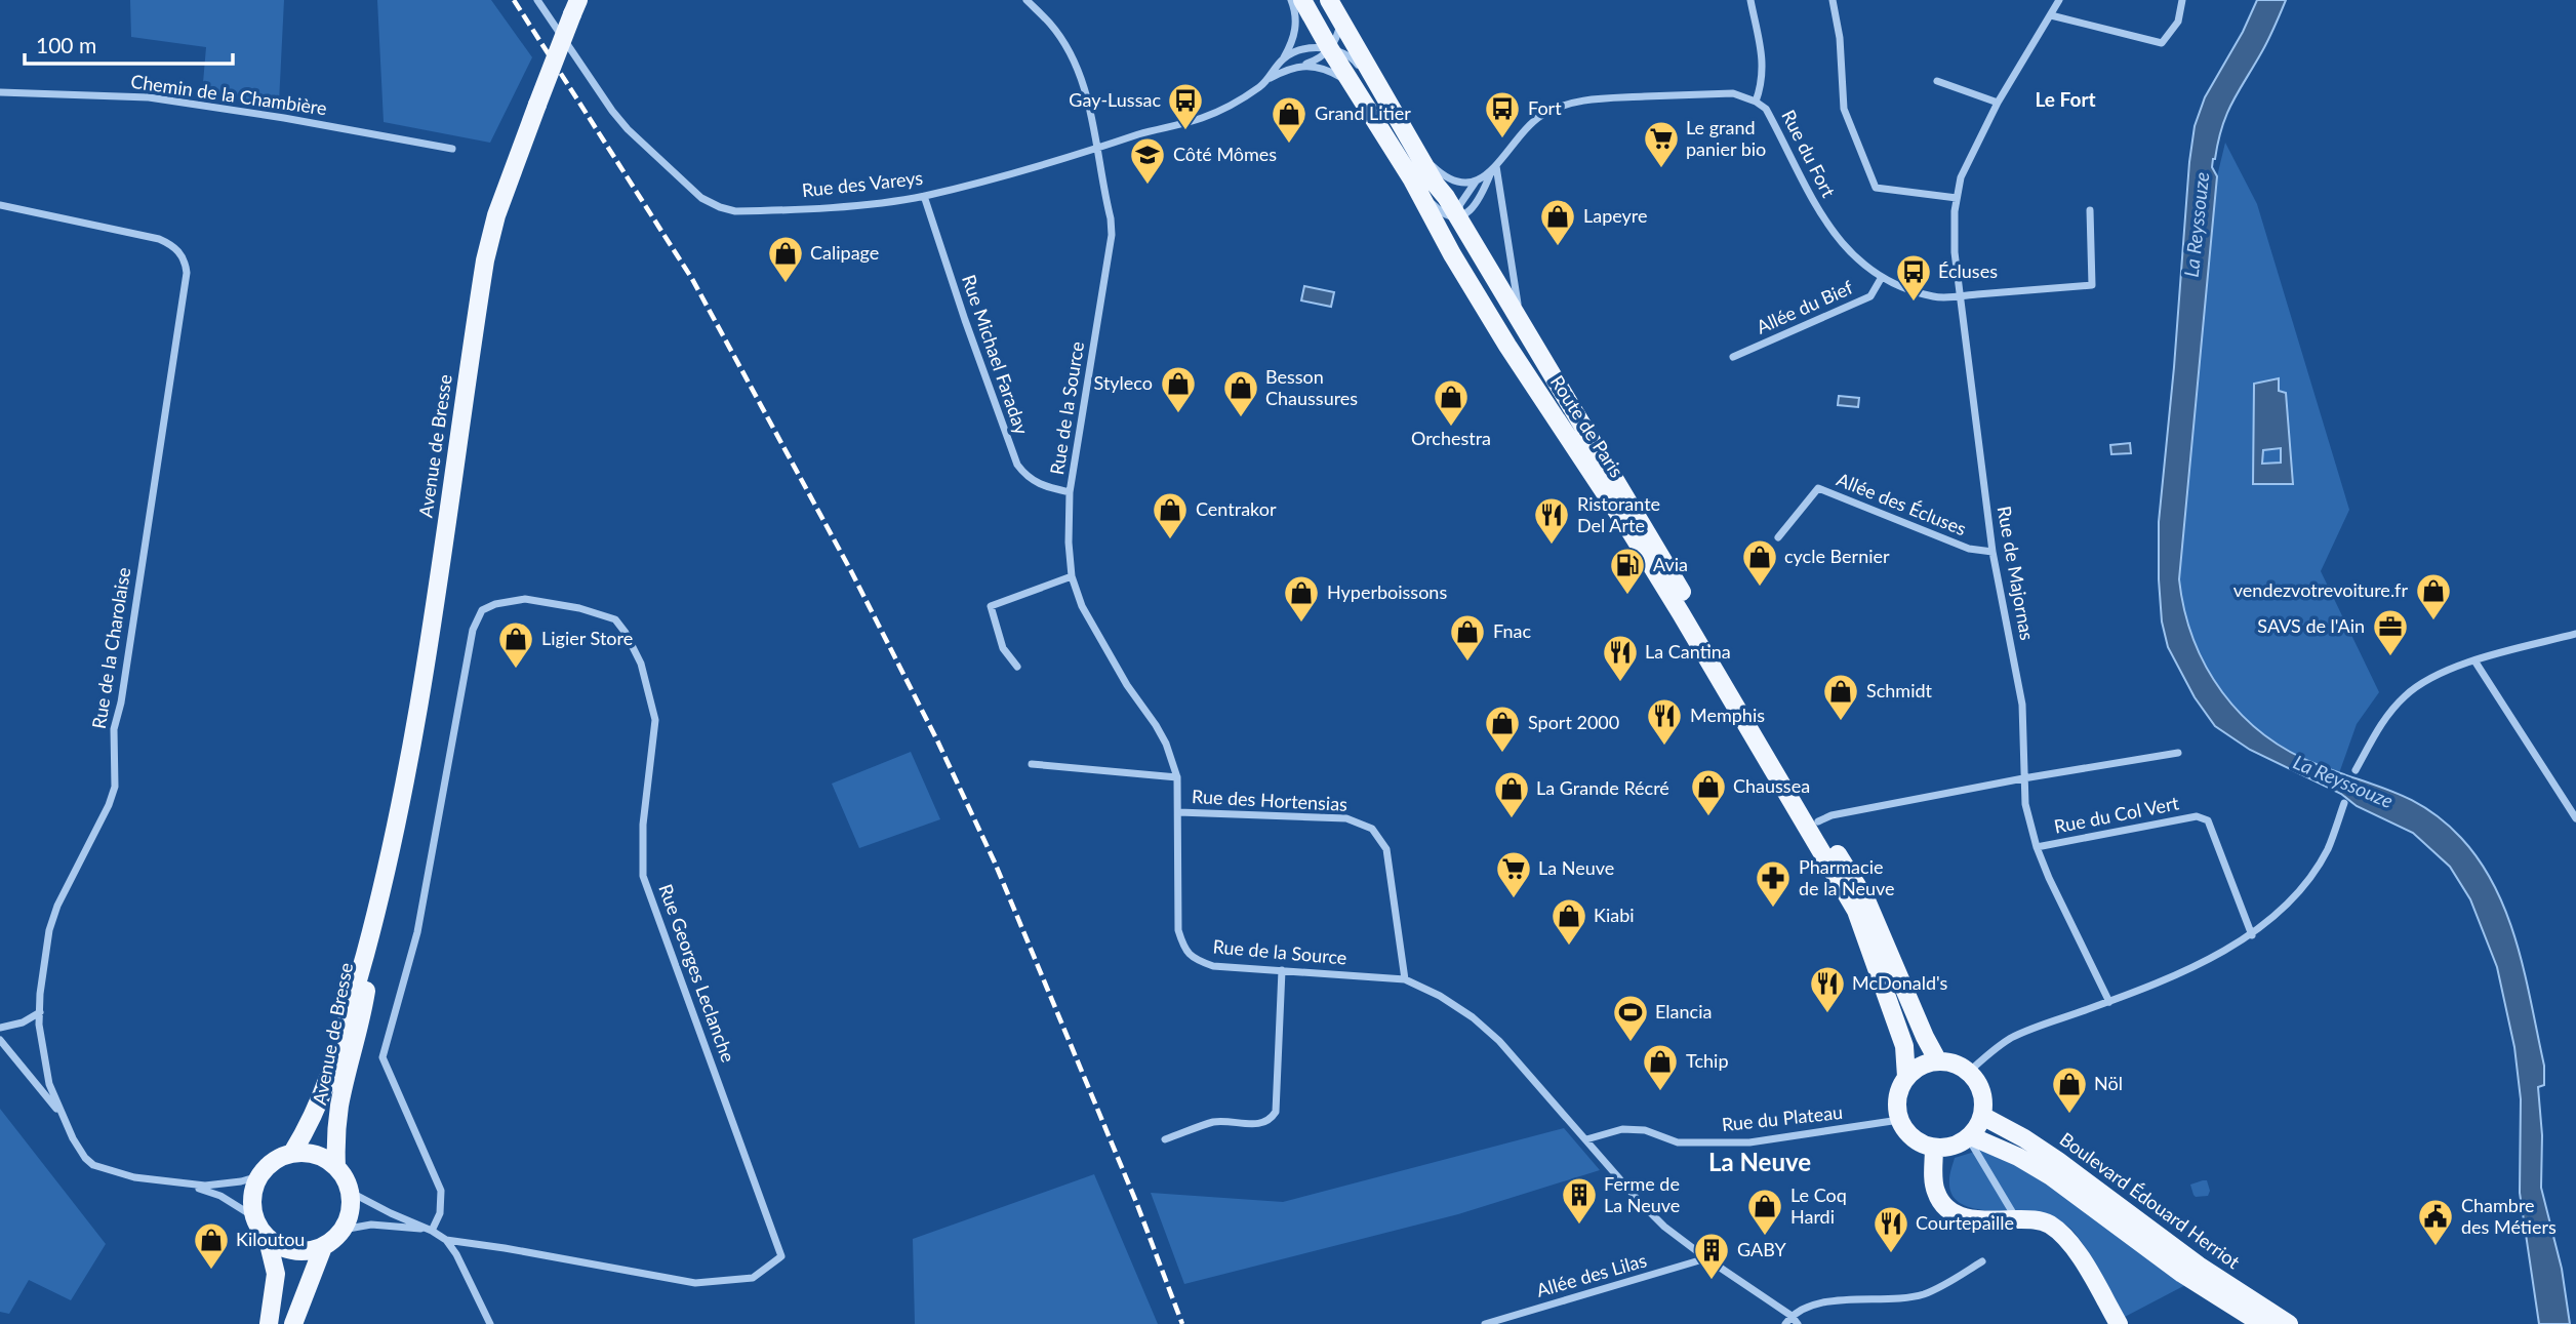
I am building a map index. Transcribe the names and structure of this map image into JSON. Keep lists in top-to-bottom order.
{
  "streets": {
    "main road": ["Route de Paris", "Avenue de Bresse", "Boulevard Édouard Herriot"],
    "street": [
      "Chemin de la Chambière",
      "Rue du Fort",
      "Rue des Vareys",
      "Allée du Bief",
      "Rue Michael Faraday",
      "Rue de la Source",
      "Allée des Écluses",
      "Rue de Majornas",
      "Rue de la Charolaise",
      "Rue des Hortensias",
      "Rue du Col Vert",
      "Rue Georges Leclanche",
      "Rue du Plateau",
      "Allée des Lilas"
    ]
  },
  "crossings": [
    ["Rue du Fort", "Allée du Bief"],
    ["Rue du Fort", "Route de Paris"],
    ["Rue du Fort", "Rue de Majornas"],
    ["Rue des Vareys", "Rue Michael Faraday"],
    ["Rue des Vareys", "Rue de la Source"],
    ["Rue des Vareys", "Route de Paris"],
    ["Rue Michael Faraday", "Rue de la Source"],
    ["Rue de la Source", "Rue des Hortensias"],
    ["Rue de la Source", "Rue du Plateau"],
    ["Rue de la Source", "Allée des Lilas"],
    ["Route de Paris", "Rue du Plateau"],
    ["Route de Paris", "Boulevard Édouard Herriot"],
    ["Allée des Écluses", "Rue de Majornas"],
    ["Rue de Majornas", "Rue du Col Vert"],
    ["Rue du Plateau", "Boulevard Édouard Herriot"]
  ],
  "districts": ["Le Fort", "La Neuve"],
  "water": ["La Reyssouze"],
  "places": {
    "bus stop": ["Gay-Lussac", "Fort", "Écluses"],
    "shop": [
      "Grand Litier",
      "Lapeyre",
      "Calipage",
      "Styleco",
      "Besson Chaussures",
      "Orchestra",
      "Centrakor",
      "cycle Bernier",
      "vendezvotrevoiture.fr",
      "Hyperboissons",
      "Fnac",
      "Ligier Store",
      "Schmidt",
      "Sport 2000",
      "Chaussea",
      "La Grande Récré",
      "Kiabi",
      "Tchip",
      "Nöl",
      "Le Coq Hardi",
      "Kiloutou"
    ],
    "supermarket": ["Le grand panier bio", "La Neuve"],
    "school or university": ["Côté Mômes"],
    "restaurant": [
      "Ristorante Del Arte",
      "La Cantina",
      "Memphis",
      "McDonald's",
      "Courtepaille"
    ],
    "fuel station": ["Avia"],
    "office": ["SAVS de l'Ain"],
    "pharmacy": ["Pharmacie de la Neuve"],
    "sports": ["Elancia"],
    "building": ["Ferme de La Neuve", "GABY"],
    "public building": ["Chambre des Métiers"]
  },
  "scale_bar": "100 m"
}
